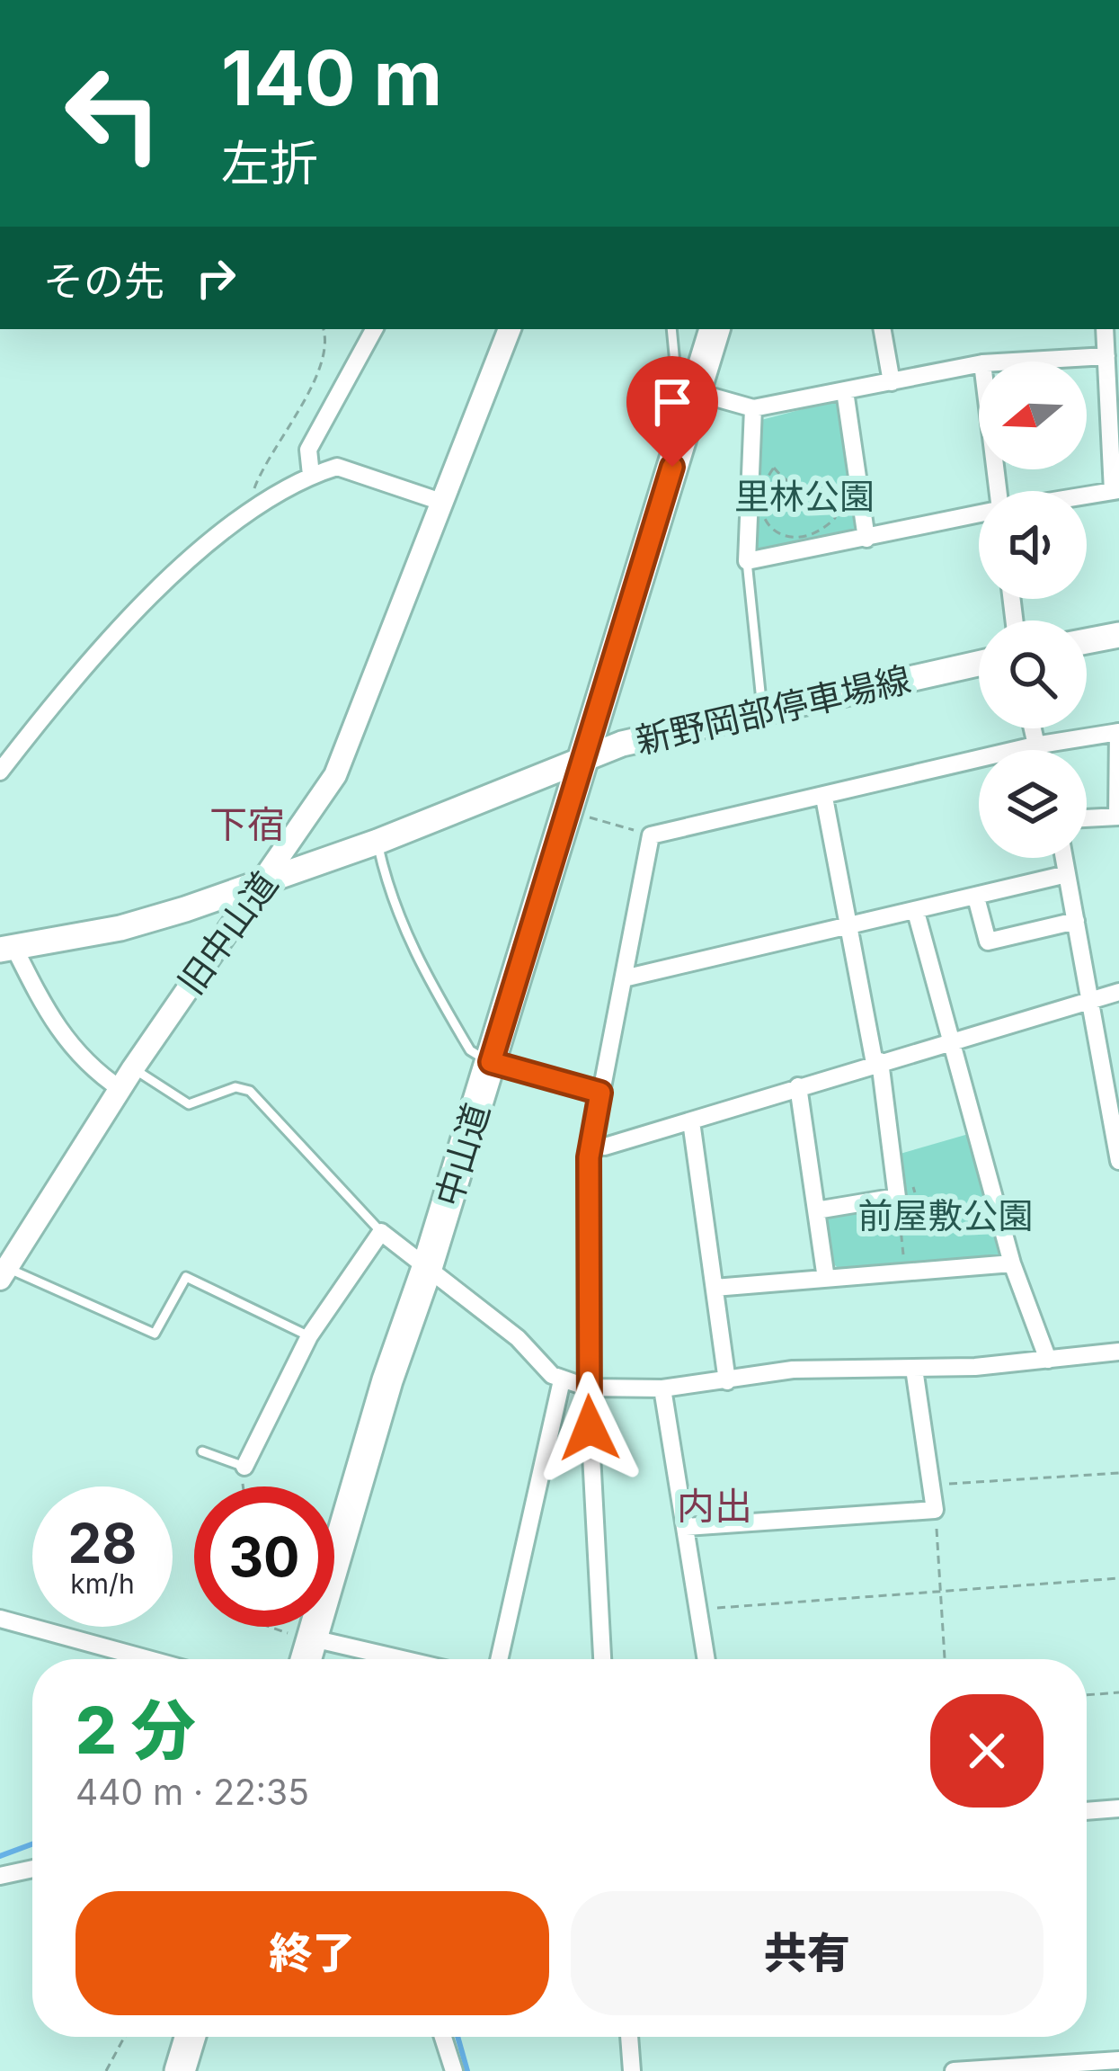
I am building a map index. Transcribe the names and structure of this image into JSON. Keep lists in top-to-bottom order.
{
  "streets": {
    "highway": ["中山道"],
    "main road": ["新野岡部停車場線"],
    "street": ["旧中山道"]
  },
  "crossings": [
    ["新野岡部停車場線", "旧中山道"],
    ["新野岡部停車場線", "中山道"]
  ],
  "districts": ["下宿", "内出"],
  "parks": ["里林公園", "前屋敷公園"],
  "north": "left",
  "page": {
    "turn": ["140 m", "左折"],
    "then": "その先",
    "speed": "28 km/h",
    "limit": "30",
    "heading": ["2 分", "440 m · 22:35"],
    "buttons": ["終了", "共有"]
  }
}
